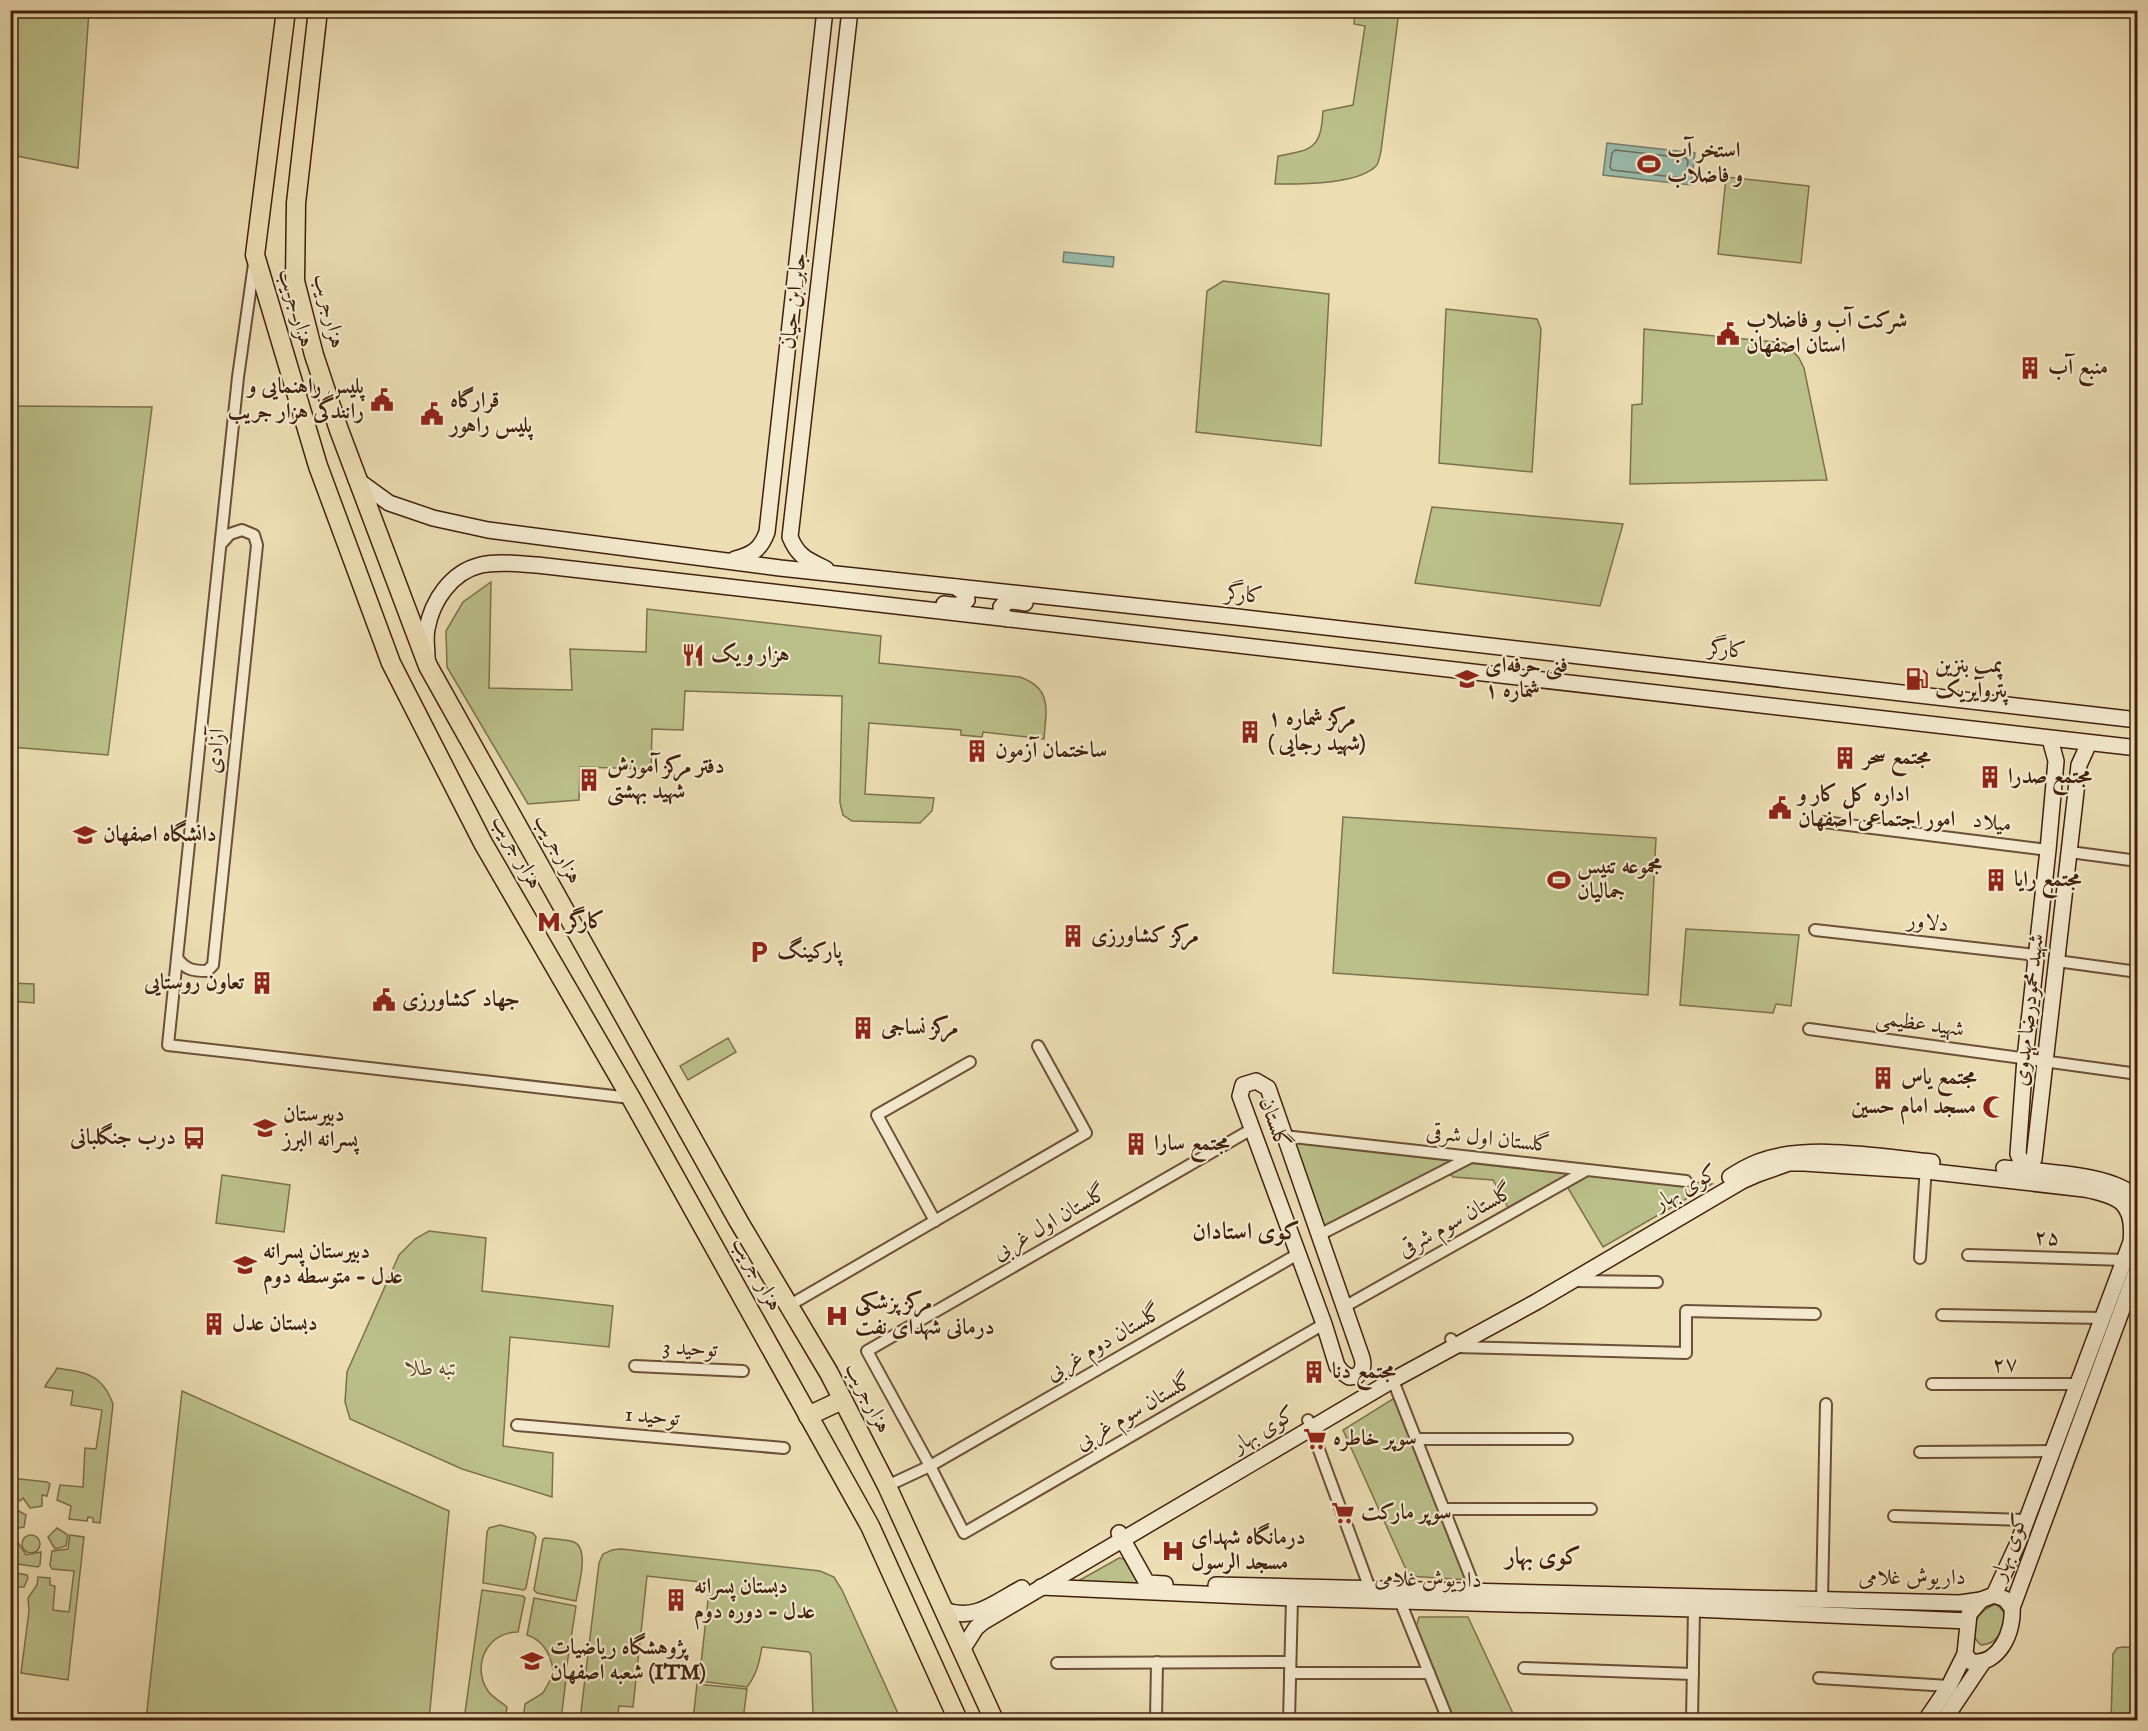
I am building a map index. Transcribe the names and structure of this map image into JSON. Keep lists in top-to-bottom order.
{
  "streets": {
    "main road": ["هزار جریب", "هزارجریب"],
    "street": [
      "جابر ابن حیان",
      "کارگر",
      "آزادی",
      "میلاد",
      "دلاور",
      "شهید محمودرضا مهدوی",
      "شهید عظیمی",
      "گلستان",
      "گلستان اول شرقی",
      "کوی بهار",
      "گلستان سوم شرقی",
      "گلستان اول غربی",
      "۲۵",
      "گلستان دوم غربی",
      "توحید 3",
      "۲۷",
      "گلستان سوم غربی",
      "توحید 1",
      "داریوش غلامی"
    ]
  },
  "crossings": [
    ["جابر ابن حیان", "کارگر"],
    ["هزار جریب", "آزادی"],
    ["هزارجریب", "کارگر"],
    ["هزارجریب", "کوی بهار"],
    ["میلاد", "شهید محمودرضا مهدوی"],
    ["دلاور", "شهید محمودرضا مهدوی"],
    ["شهید محمودرضا مهدوی", "شهید عظیمی"],
    ["شهید محمودرضا مهدوی", "کوی بهار"],
    ["گلستان", "گلستان اول شرقی"],
    ["گلستان", "گلستان سوم شرقی"],
    ["گلستان", "گلستان اول غربی"],
    ["گلستان", "گلستان دوم غربی"],
    ["گلستان", "گلستان سوم غربی"],
    ["گلستان اول شرقی", "گلستان سوم شرقی"],
    ["کوی بهار", "۲۵"],
    ["کوی بهار", "۲۷"],
    ["کوی بهار", "داریوش غلامی"],
    ["گلستان اول غربی", "گلستان دوم غربی"],
    ["گلستان اول غربی", "گلستان سوم غربی"],
    ["گلستان دوم غربی", "گلستان سوم غربی"]
  ],
  "districts": ["کوی استادان", "کوی بهار"],
  "parks": ["تبه طلا"],
  "places": {
    "sports": ["استخر آب و فاضلاب", "مجموعه تنیس جمالیان"],
    "public building": [
      "شرکت آب و فاضلاب استان اصفهان",
      "پلیس راهنمایی و رانندگی هزار جریب",
      "قرارگاه پلیس راهور",
      "اداره کل کار و امور اجتماعی اصفهان",
      "جهاد کشاورزی"
    ],
    "building": [
      "منبع آب",
      "مرکز شماره ۱ ( شهید رجایی)",
      "ساختمان آزمون",
      "مجتمع سحر",
      "مجتمع صدرا",
      "دفتر مرکز آموزش شهید بهشتی",
      "مجتمع رایا",
      "مرکز کشاورزی",
      "تعاون روستایی",
      "مرکز نساجی",
      "مجتمع یاس",
      "مجتمع سارا",
      "دبستان عدل",
      "مجتمع دنا",
      "دبستان پسرانه عدل - دوره دوم"
    ],
    "restaurant": ["هزار و یک"],
    "school or university": [
      "فنی حرفه‌ای شماره ۱",
      "دانشگاه اصفهان",
      "دبیرستان پسرانه البرز",
      "دبیرستان پسرانه عدل - متوسطه دوم",
      "پژوهشگاه رياضيات شعبه اصفهان (ITM)"
    ],
    "fuel station": ["پمپ بنزین پتروآیریک"],
    "metro station": ["کارگر"],
    "parking": ["پارکینگ"],
    "mosque": ["مسجد امام حسین"],
    "bus stop": ["درب جنگلبانی"],
    "hospital": ["مرکز پزشکی درمانی شهدای نفت", "درمانگاه شهدای مسجد الرسول"],
    "supermarket": ["سوپر خاطره", "سوپر مارکت"]
  }
}
